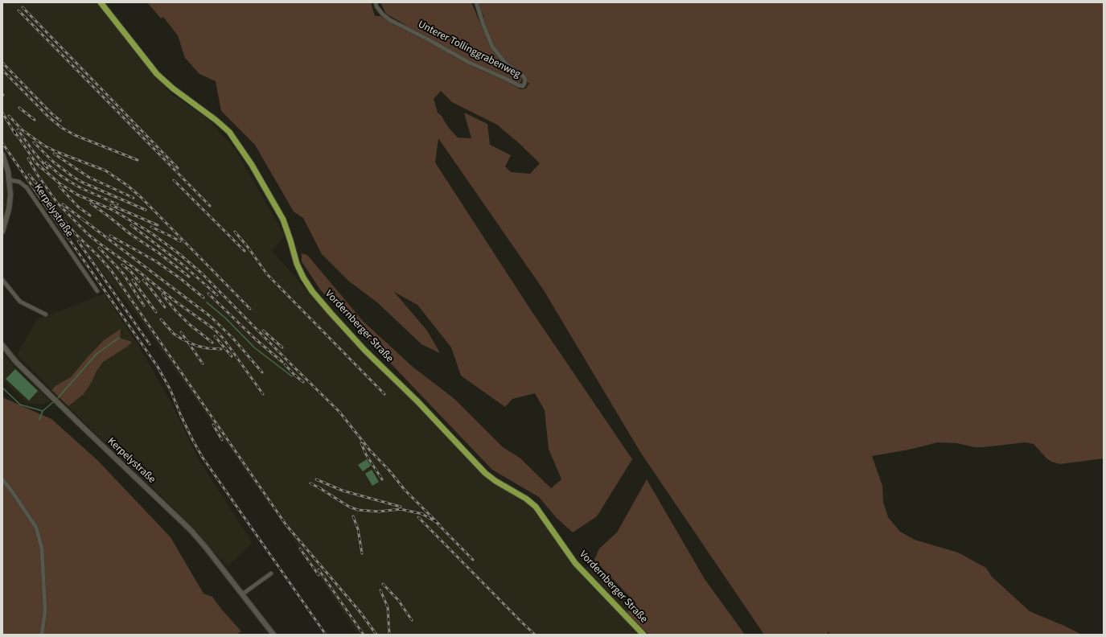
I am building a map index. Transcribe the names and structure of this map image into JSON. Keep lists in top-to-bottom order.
{
  "streets": {
    "main road": ["Kerpelystraße", "Vordernberger Straße"],
    "street": ["Unterer Tollinggrabenweg"]
  }
}
